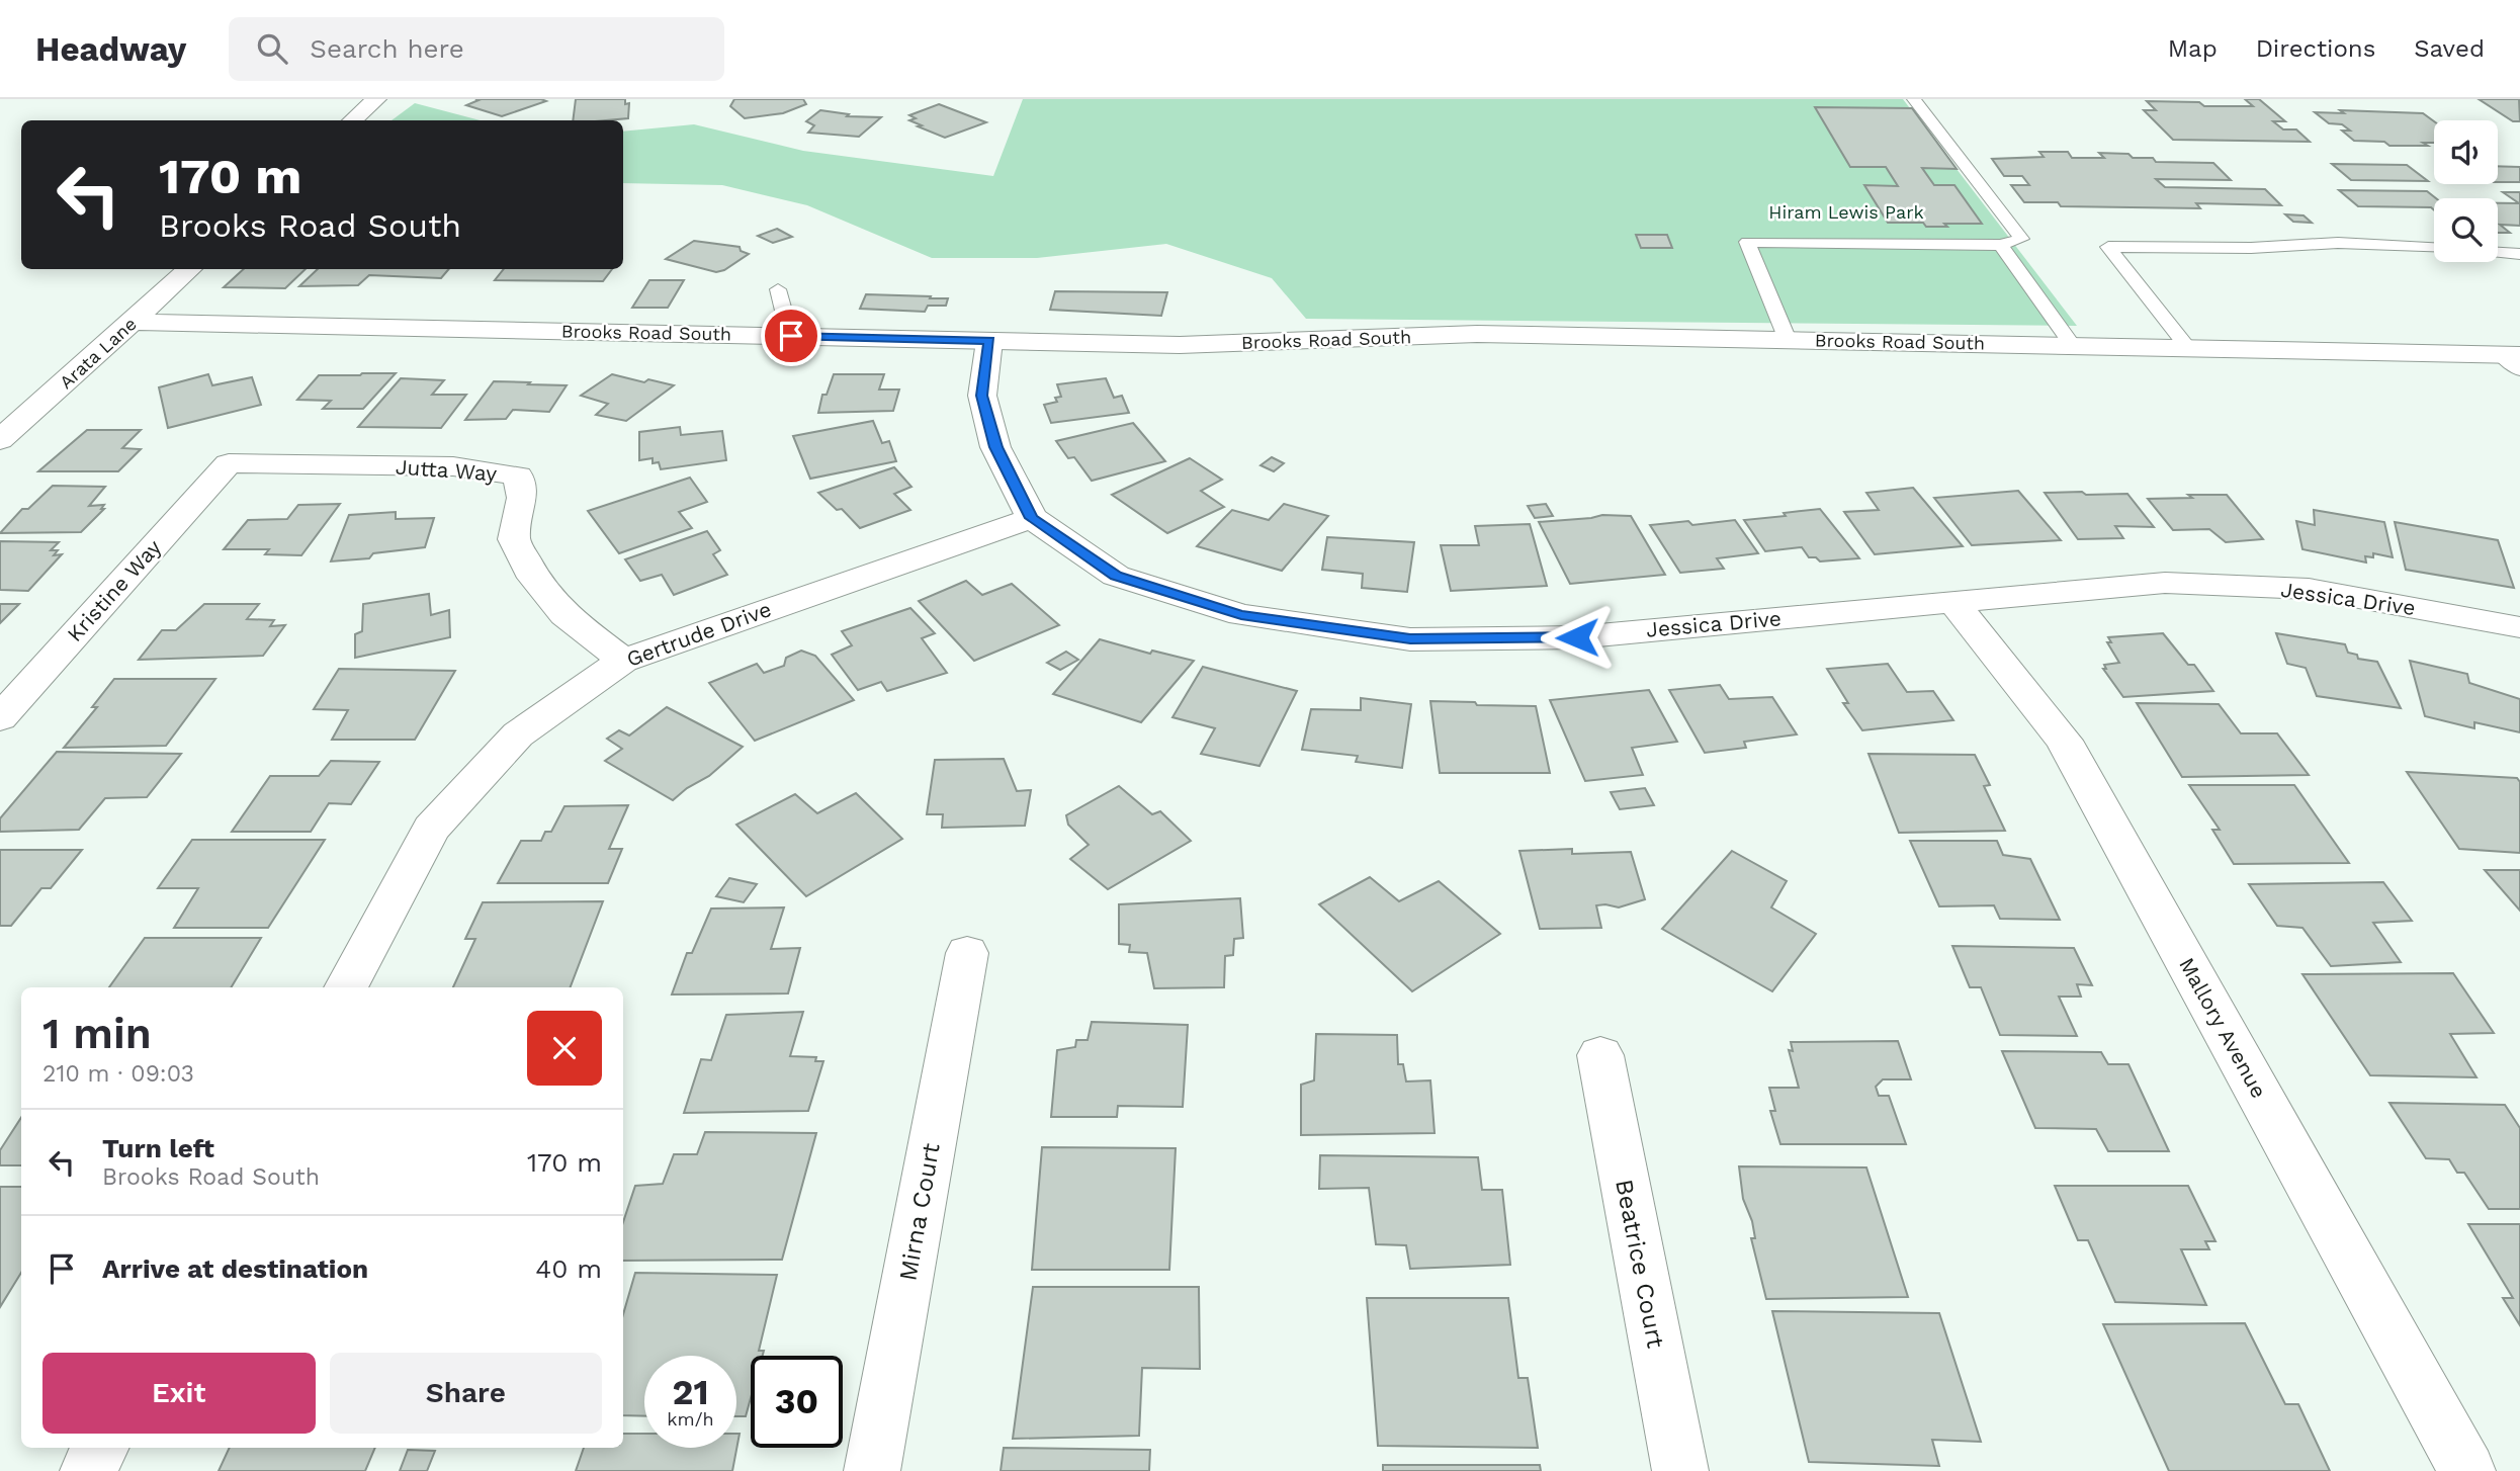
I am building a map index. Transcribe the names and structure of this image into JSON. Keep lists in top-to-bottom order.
{
  "streets": {
    "street": [
      "Brooks Road South",
      "Arata Lane",
      "Jutta Way",
      "Kristine Way",
      "Jessica Drive",
      "Gertrude Drive",
      "Mallory Avenue",
      "Mirna Court",
      "Beatrice Court"
    ]
  },
  "crossings": [
    ["Brooks Road South", "Arata Lane"],
    ["Brooks Road South", "Jessica Drive"],
    ["Jutta Way", "Kristine Way"],
    ["Jutta Way", "Gertrude Drive"],
    ["Jessica Drive", "Gertrude Drive"],
    ["Jessica Drive", "Mallory Avenue"]
  ],
  "parks": ["Hiram Lewis Park"],
  "page": {
    "header": "Headway",
    "search": "Search here",
    "nav": ["Map", "Directions", "Saved"],
    "turn": ["170 m", "Brooks Road South"],
    "heading": ["1 min", "210 m · 09:03"],
    "list": [
      {
        "name": "Turn left",
        "note": "Brooks Road South",
        "value": "170 m"
      },
      {
        "name": "Arrive at destination",
        "value": "40 m"
      }
    ],
    "buttons": ["Exit", "Share"],
    "speed": "21 km/h",
    "limit": "30"
  }
}
